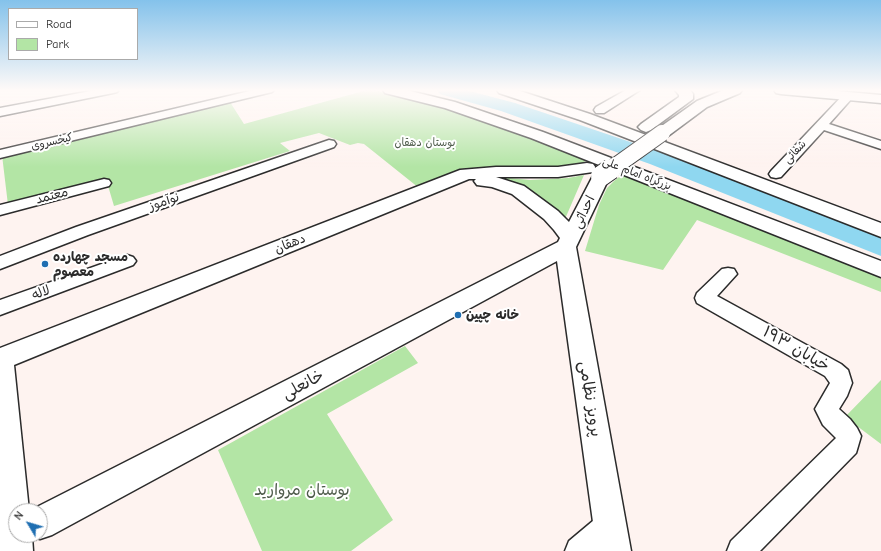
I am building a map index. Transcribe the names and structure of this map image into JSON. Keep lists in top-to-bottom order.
{
  "streets": {
    "main road": [
      "بزرگراه امام علی",
      "احداثی",
      "دهقان",
      "خانعلی",
      "پرویز نظامی"
    ],
    "street": [
      "کیخسروی",
      "شفائی",
      "معتمد",
      "نوآموز",
      "لاله",
      "خیابان ۱۹۳"
    ]
  },
  "crossings": [
    ["احداثی", "دهقان"],
    ["احداثی", "خانعلی"],
    ["احداثی", "پرویز نظامی"],
    ["خانعلی", "پرویز نظامی"]
  ],
  "parks": ["بوستان دهقان", "بوستان مروارید"],
  "places": ["مسجد چهارده معصوم", "خانه چپین"],
  "legend": ["Road", "Park"],
  "north": "top left"
}
